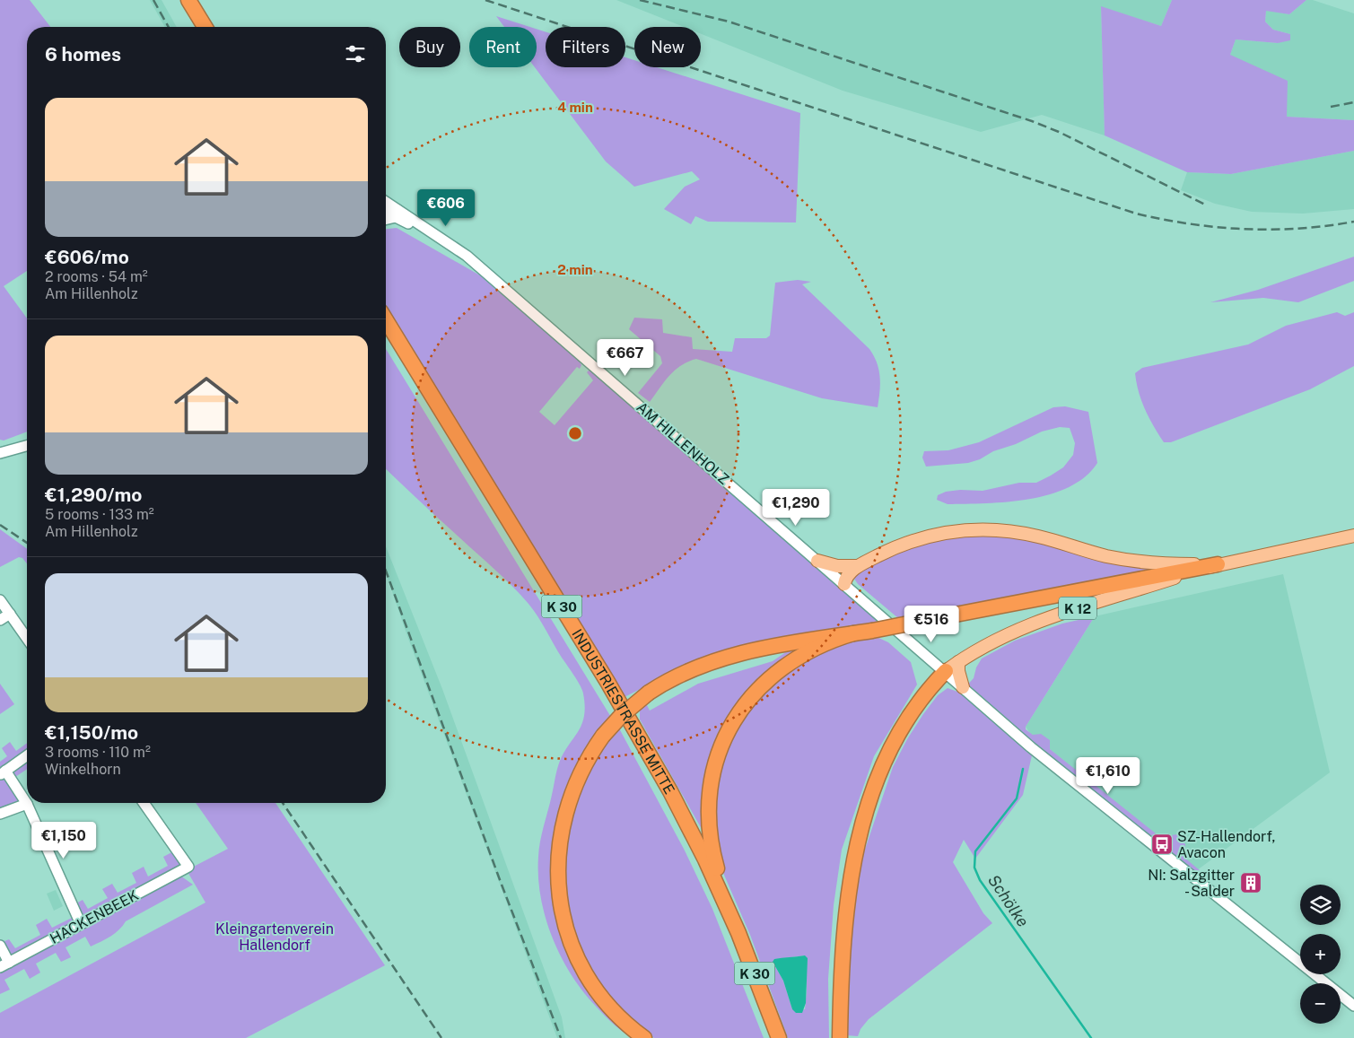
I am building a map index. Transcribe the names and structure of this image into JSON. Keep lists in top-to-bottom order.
{
  "streets": {
    "highway": ["K 30", "INDUSTRIESTRASSE MITTE"],
    "main road": ["K 12"],
    "street": ["AM HILLENHOLZ", "HACKENBEEK"]
  },
  "crossings": [
    ["AM HILLENHOLZ", "K 12"]
  ],
  "water": ["Schölke"],
  "parks": ["Kleingartenverein Hallendorf"],
  "places": {
    "bus stop": ["SZ-Hallendorf, Avacon"],
    "building": ["NI: Salzgitter - Salder"]
  },
  "page": {
    "chip": [
      "Buy",
      "Rent",
      "Filters",
      "New"
    ],
    "heading": "6 homes",
    "list": [
      {
        "name": "€606/mo",
        "note": "2 rooms · 54 m² · Am Hillenholz"
      },
      {
        "name": "€1,290/mo",
        "note": "5 rooms · 133 m² · Am Hillenholz"
      },
      {
        "name": "€1,150/mo",
        "note": "3 rooms · 110 m² · Winkelhorn"
      }
    ],
    "price": [
      "€606",
      "€667",
      "€1,290",
      "€516",
      "€1,610",
      "€1,150"
    ],
    "map_buttons": ["+", "−"]
  },
  "rings": ["4 min", "2 min"]
}
